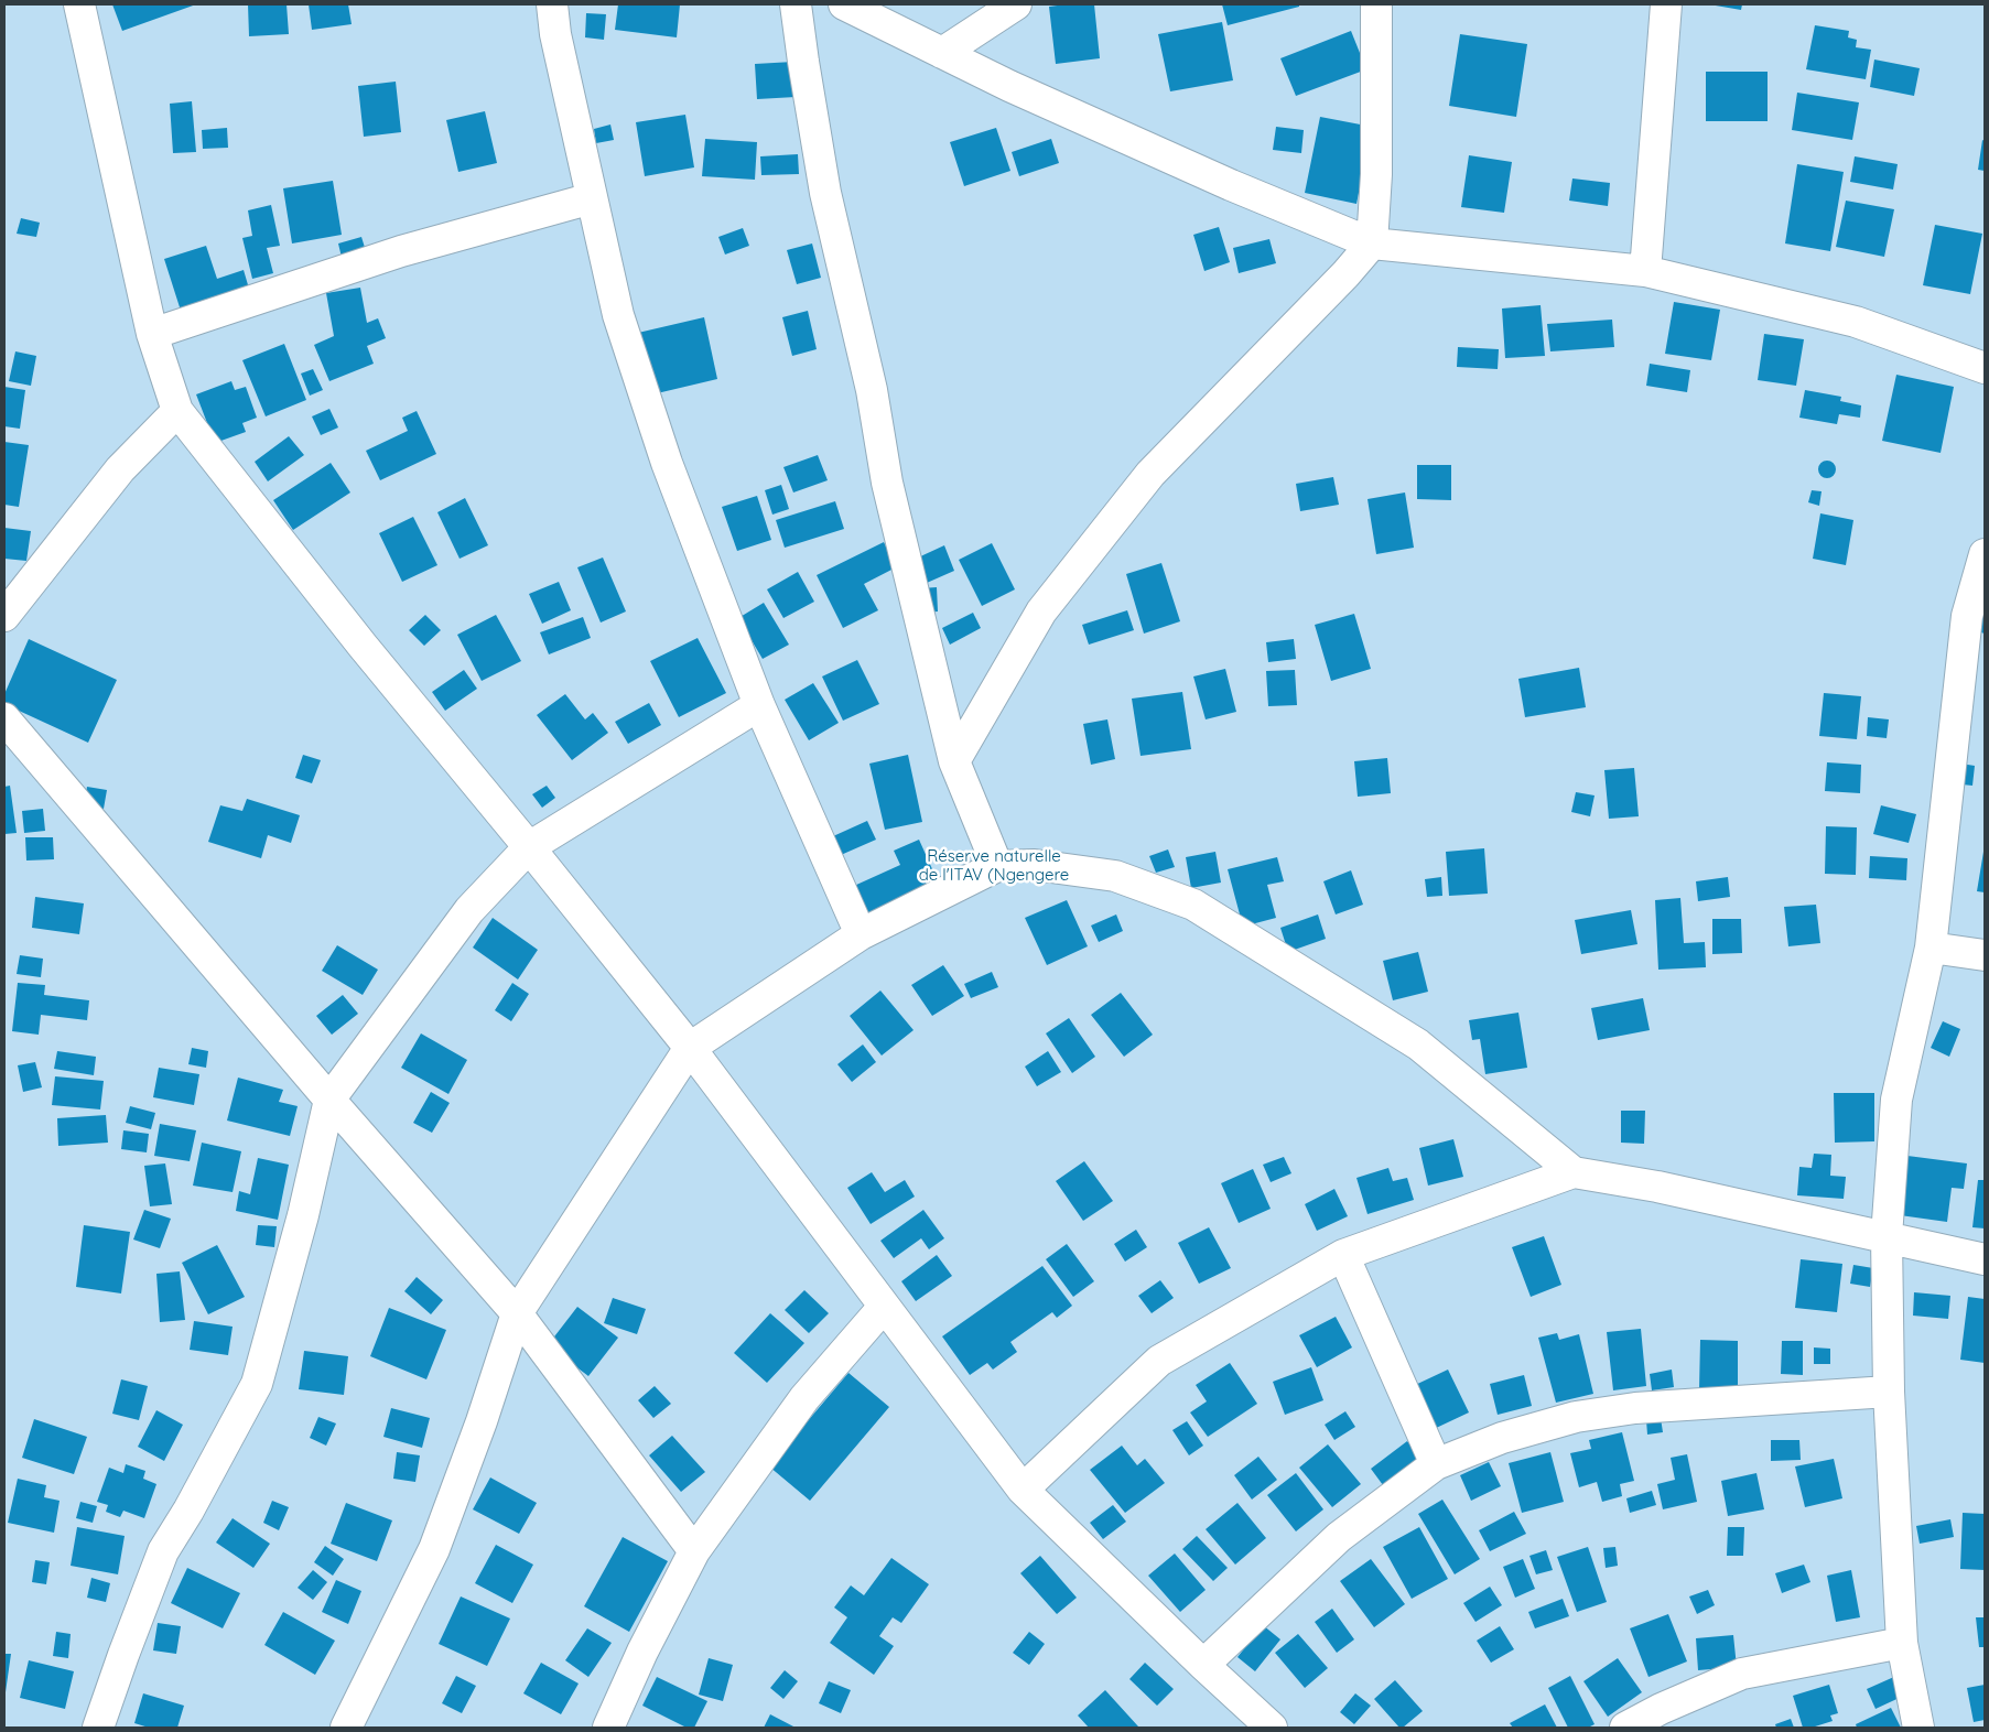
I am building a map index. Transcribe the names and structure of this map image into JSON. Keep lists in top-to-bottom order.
{
  "parks": ["Réserve naturelle de l'ITAV (Ngengere"]
}
